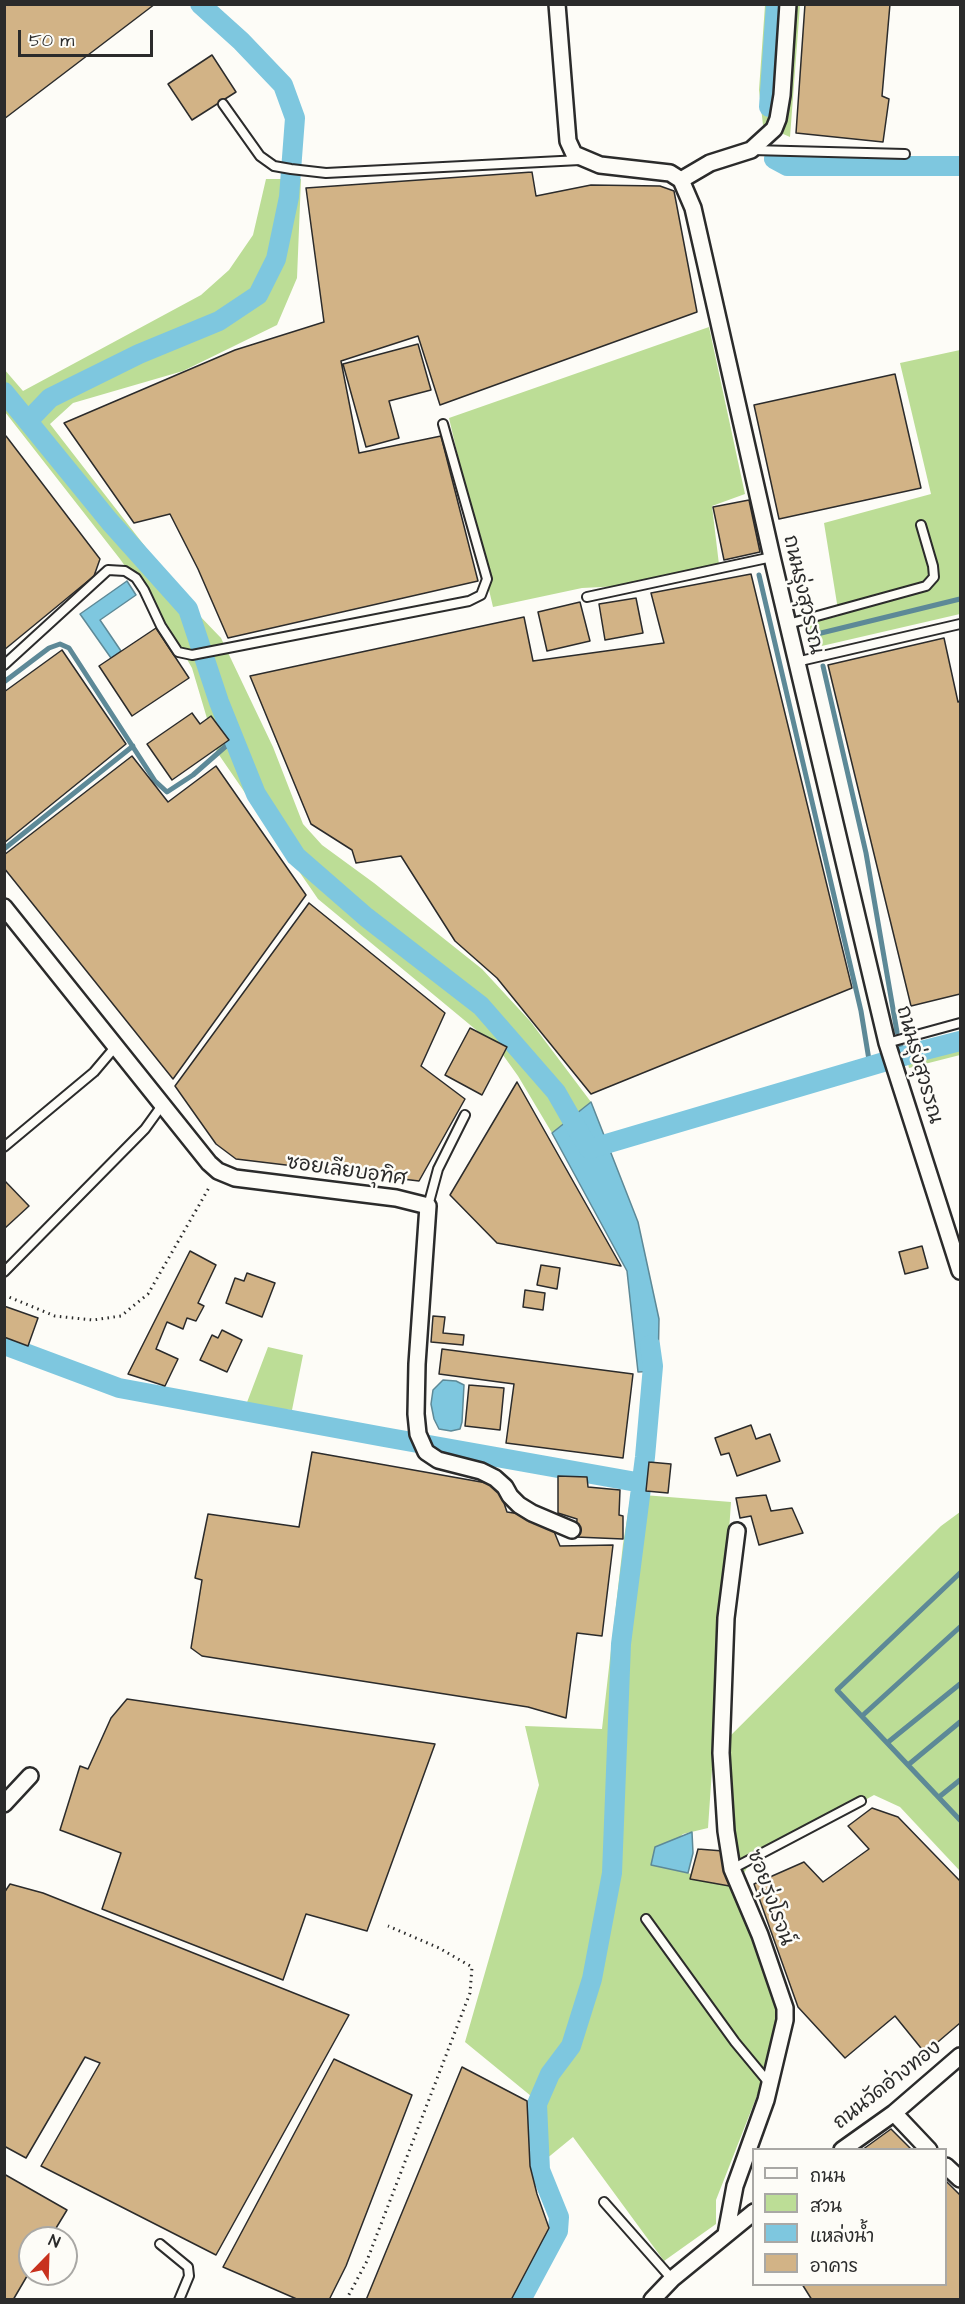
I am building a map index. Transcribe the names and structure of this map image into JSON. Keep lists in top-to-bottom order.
{
  "streets": {
    "street": [
      "ถนนรุ่งสุวรรณ",
      "ซอยเลียบอุทิศ",
      "ซอยรุ่งโรจน์",
      "ถนนวัดอ่างทอง"
    ]
  },
  "legend": [
    "ถนน",
    "สวน",
    "แหล่งน้ำ",
    "อาคาร"
  ],
  "scale_bar": "50 m",
  "north": "top right"
}
